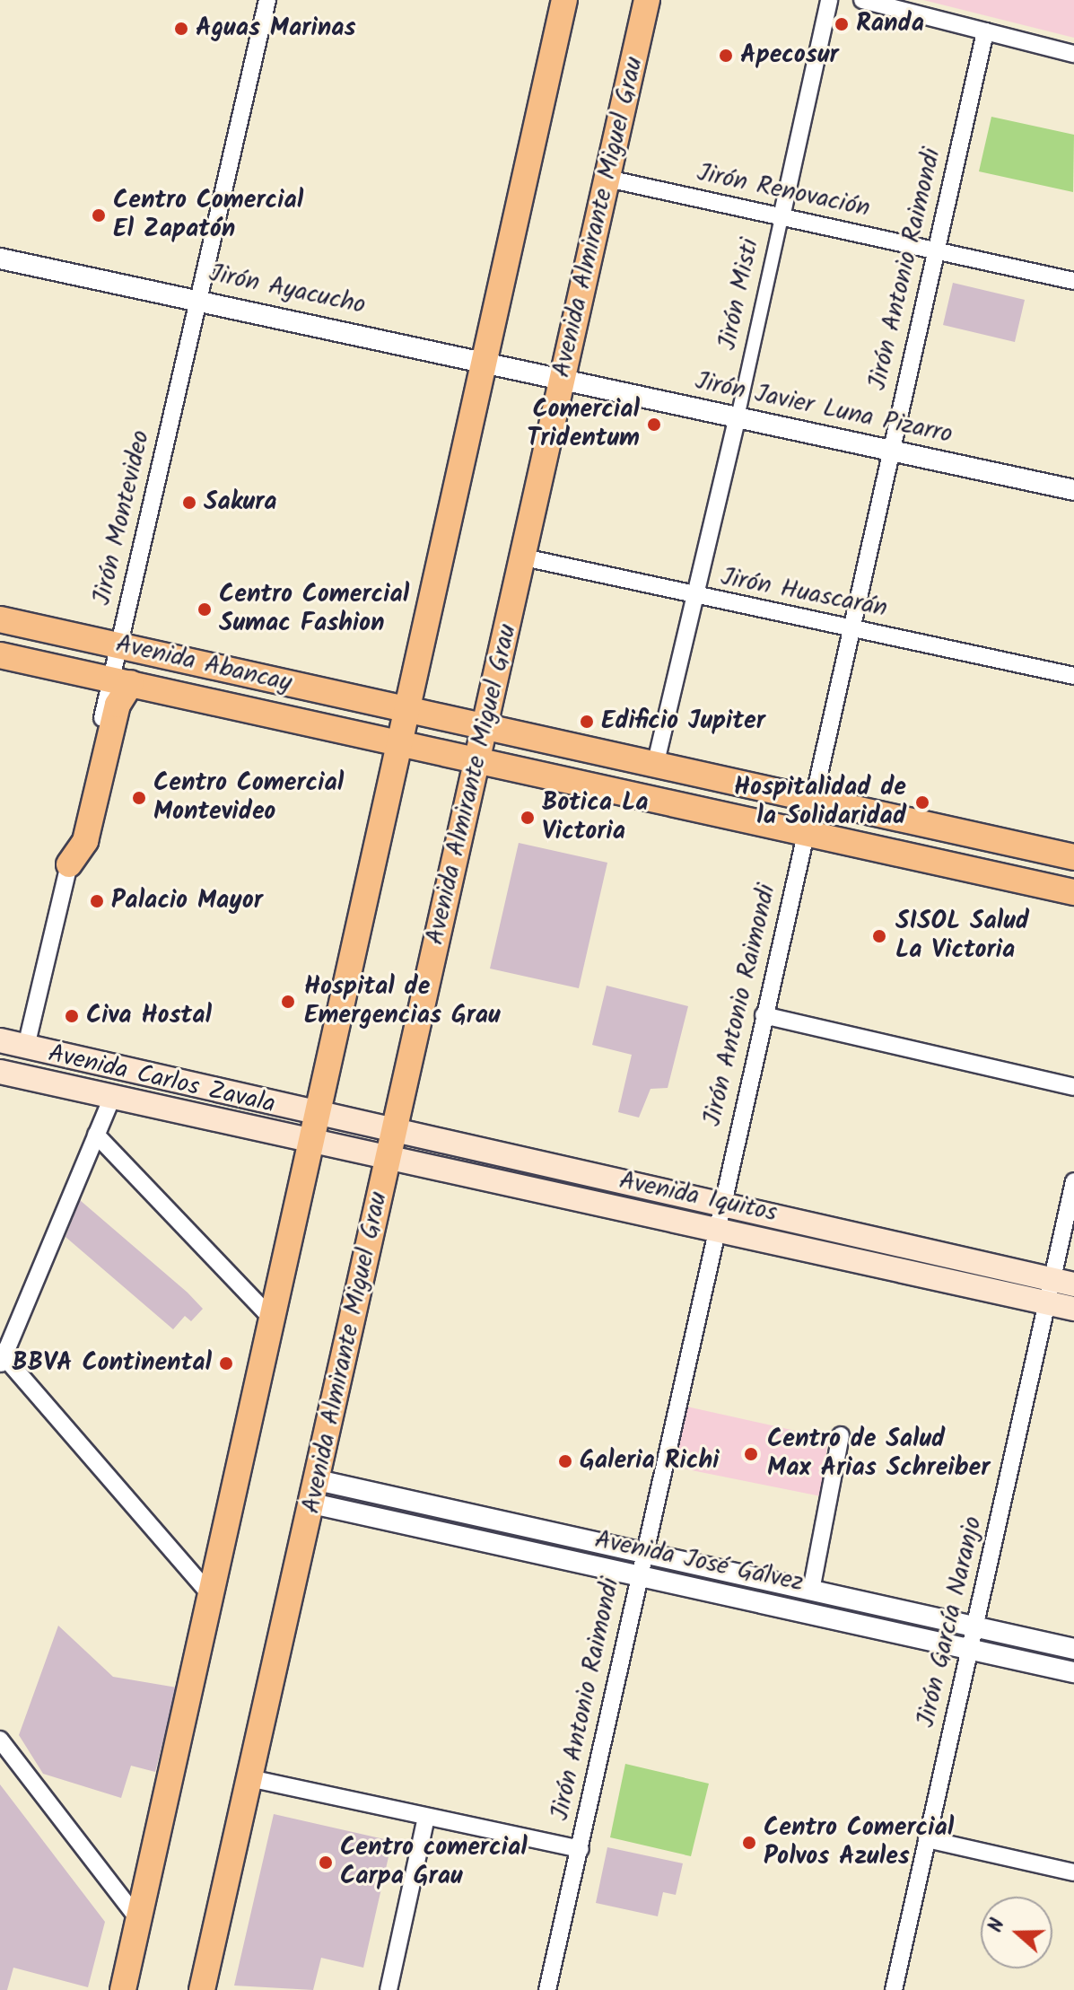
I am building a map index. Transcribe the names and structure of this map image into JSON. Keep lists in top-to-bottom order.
{
  "streets": {
    "main road": [
      "Avenida Almirante Miguel Grau",
      "Avenida Abancay",
      "Avenida Carlos Zavala",
      "Avenida Iquitos"
    ],
    "street": [
      "Jirón Renovación",
      "Jirón Antonio Raimondi",
      "Jirón Ayacucho",
      "Jirón Misti",
      "Jirón Javier Luna Pizarro",
      "Jirón Montevideo",
      "Jirón Huascarán",
      "Avenida José Gálvez",
      "Jirón García Naranjo"
    ]
  },
  "crossings": [
    ["Jirón Renovación", "Avenida Almirante Miguel Grau"],
    ["Jirón Renovación", "Jirón Antonio Raimondi"],
    ["Jirón Renovación", "Jirón Misti"],
    ["Avenida Almirante Miguel Grau", "Jirón Ayacucho"],
    ["Avenida Almirante Miguel Grau", "Jirón Javier Luna Pizarro"],
    ["Avenida Almirante Miguel Grau", "Jirón Huascarán"],
    ["Avenida Almirante Miguel Grau", "Avenida Abancay"],
    ["Avenida Almirante Miguel Grau", "Avenida Iquitos"],
    ["Avenida Almirante Miguel Grau", "Avenida José Gálvez"],
    ["Jirón Antonio Raimondi", "Jirón Javier Luna Pizarro"],
    ["Jirón Antonio Raimondi", "Jirón Huascarán"],
    ["Jirón Antonio Raimondi", "Avenida Abancay"],
    ["Jirón Antonio Raimondi", "Avenida Iquitos"],
    ["Jirón Antonio Raimondi", "Avenida José Gálvez"],
    ["Jirón Ayacucho", "Jirón Javier Luna Pizarro"],
    ["Jirón Ayacucho", "Jirón Montevideo"],
    ["Jirón Misti", "Jirón Javier Luna Pizarro"],
    ["Jirón Misti", "Jirón Huascarán"],
    ["Jirón Misti", "Avenida Abancay"],
    ["Jirón Montevideo", "Avenida Abancay"],
    ["Avenida Carlos Zavala", "Avenida Iquitos"],
    ["Avenida Iquitos", "Jirón García Naranjo"],
    ["Avenida José Gálvez", "Jirón García Naranjo"]
  ],
  "places": [
    "Randa",
    "Aguas Marinas",
    "Apecosur",
    "Centro Comercial El Zapatón",
    "Comercial Tridentum",
    "Sakura",
    "Centro Comercial Sumac Fashion",
    "Edificio Jupiter",
    "Centro Comercial Montevideo",
    "Hospitalidad de la Solidaridad",
    "Botica La Victoria",
    "Palacio Mayor",
    "SISOL Salud La Victoria",
    "Hospital de Emergencias Grau",
    "Civa Hostal",
    "BBVA Continental",
    "Centro de Salud Max Arias Schreiber",
    "Galeria Richi",
    "Centro Comercial Polvos Azules",
    "Centro comercial Carpa Grau"
  ],
  "north": "left"
}
